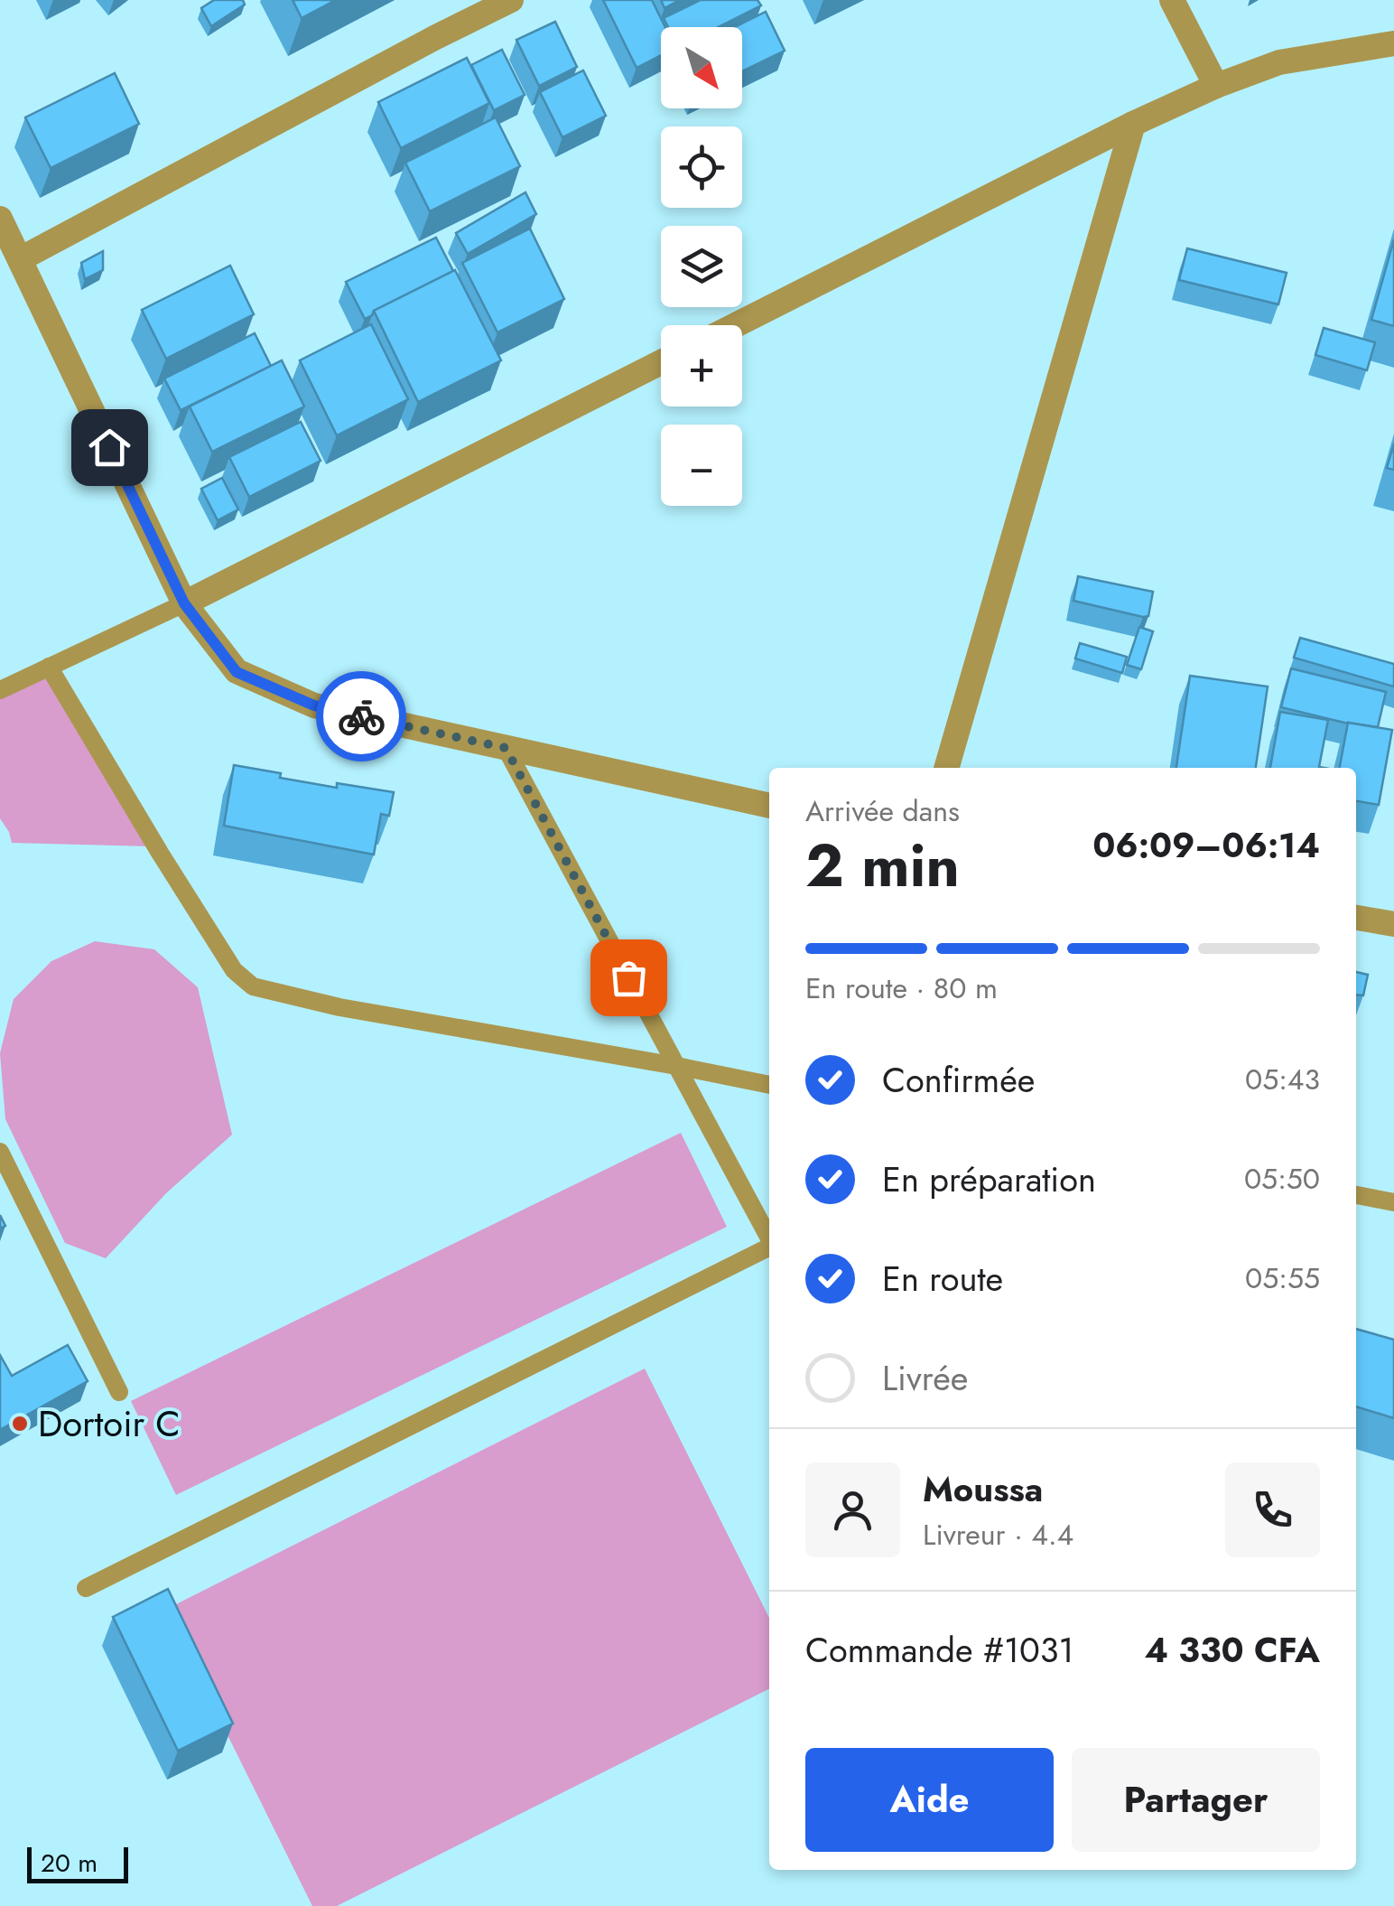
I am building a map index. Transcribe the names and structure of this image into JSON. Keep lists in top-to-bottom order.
{
  "places": ["Dortoir C"],
  "scale_bar": "20 m",
  "north": "bottom right",
  "page": {
    "map_buttons": ["+", "−"],
    "heading": ["2 min", "Arrivée dans", "06:09–06:14"],
    "panel": [
      "Moussa",
      "Livreur · 4.4",
      "Commande #1031",
      "4 330 CFA"
    ],
    "bar": "En route · 80 m",
    "list": [
      ["Confirmée", "05:43"],
      ["En préparation", "05:50"],
      ["En route", "05:55"],
      "Livrée"
    ],
    "buttons": ["Aide", "Partager"],
    "scale": "20 m"
  }
}
